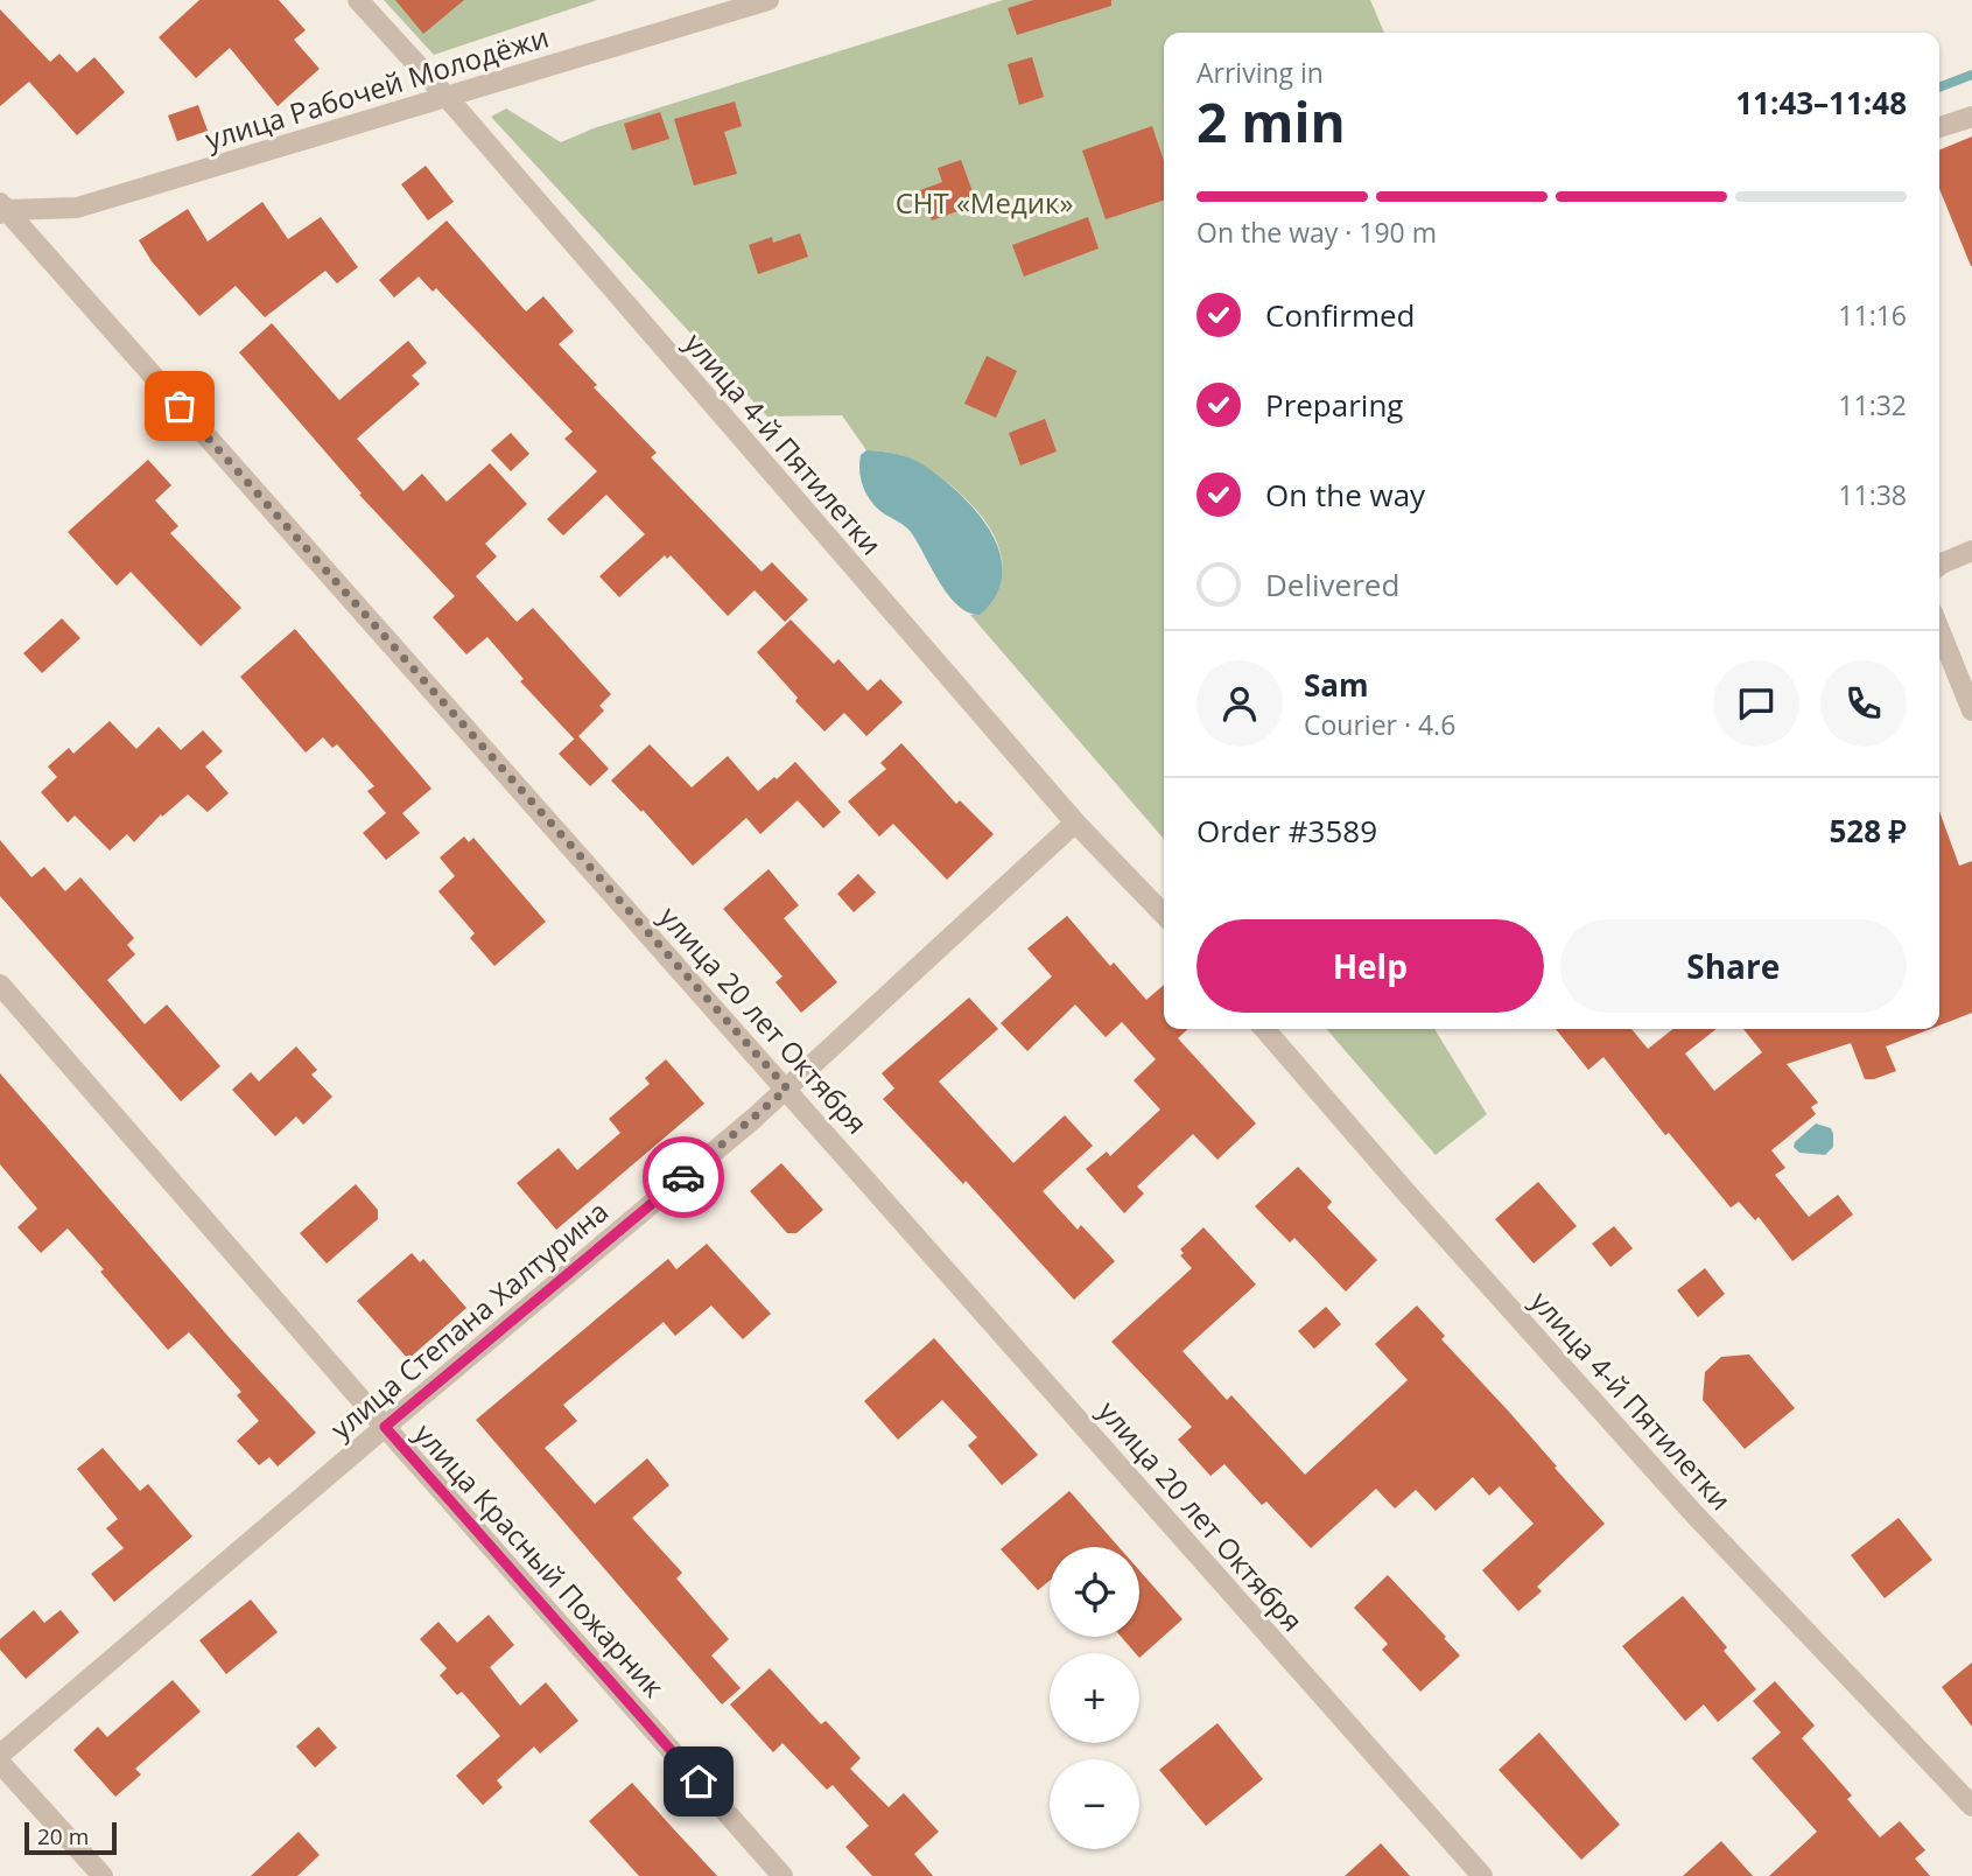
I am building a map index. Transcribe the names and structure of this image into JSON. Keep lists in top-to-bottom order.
{
  "streets": {
    "street": [
      "улица Рабочей Молодёжи",
      "улица 4-й Пятилетки",
      "улица 20 лет Октября",
      "улица Степана Халтурина",
      "улица Красный Пожарник"
    ]
  },
  "crossings": [
    ["улица Рабочей Молодёжи", "улица 4-й Пятилетки"],
    ["улица Рабочей Молодёжи", "улица 20 лет Октября"],
    ["улица 4-й Пятилетки", "улица Степана Халтурина"],
    ["улица 20 лет Октября", "улица Степана Халтурина"],
    ["улица Степана Халтурина", "улица Красный Пожарник"]
  ],
  "parks": ["СНТ «Медик»"],
  "scale_bar": "20 m",
  "page": {
    "heading": ["2 min", "Arriving in", "11:43–11:48"],
    "panel": [
      "Sam",
      "Courier · 4.6",
      "Order #3589",
      "528 ₽"
    ],
    "bar": "On the way · 190 m",
    "list": [
      ["Confirmed", "11:16"],
      ["Preparing", "11:32"],
      ["On the way", "11:38"],
      "Delivered"
    ],
    "buttons": ["Help", "Share"],
    "map_buttons": ["+", "−"],
    "scale": "20 m"
  }
}
